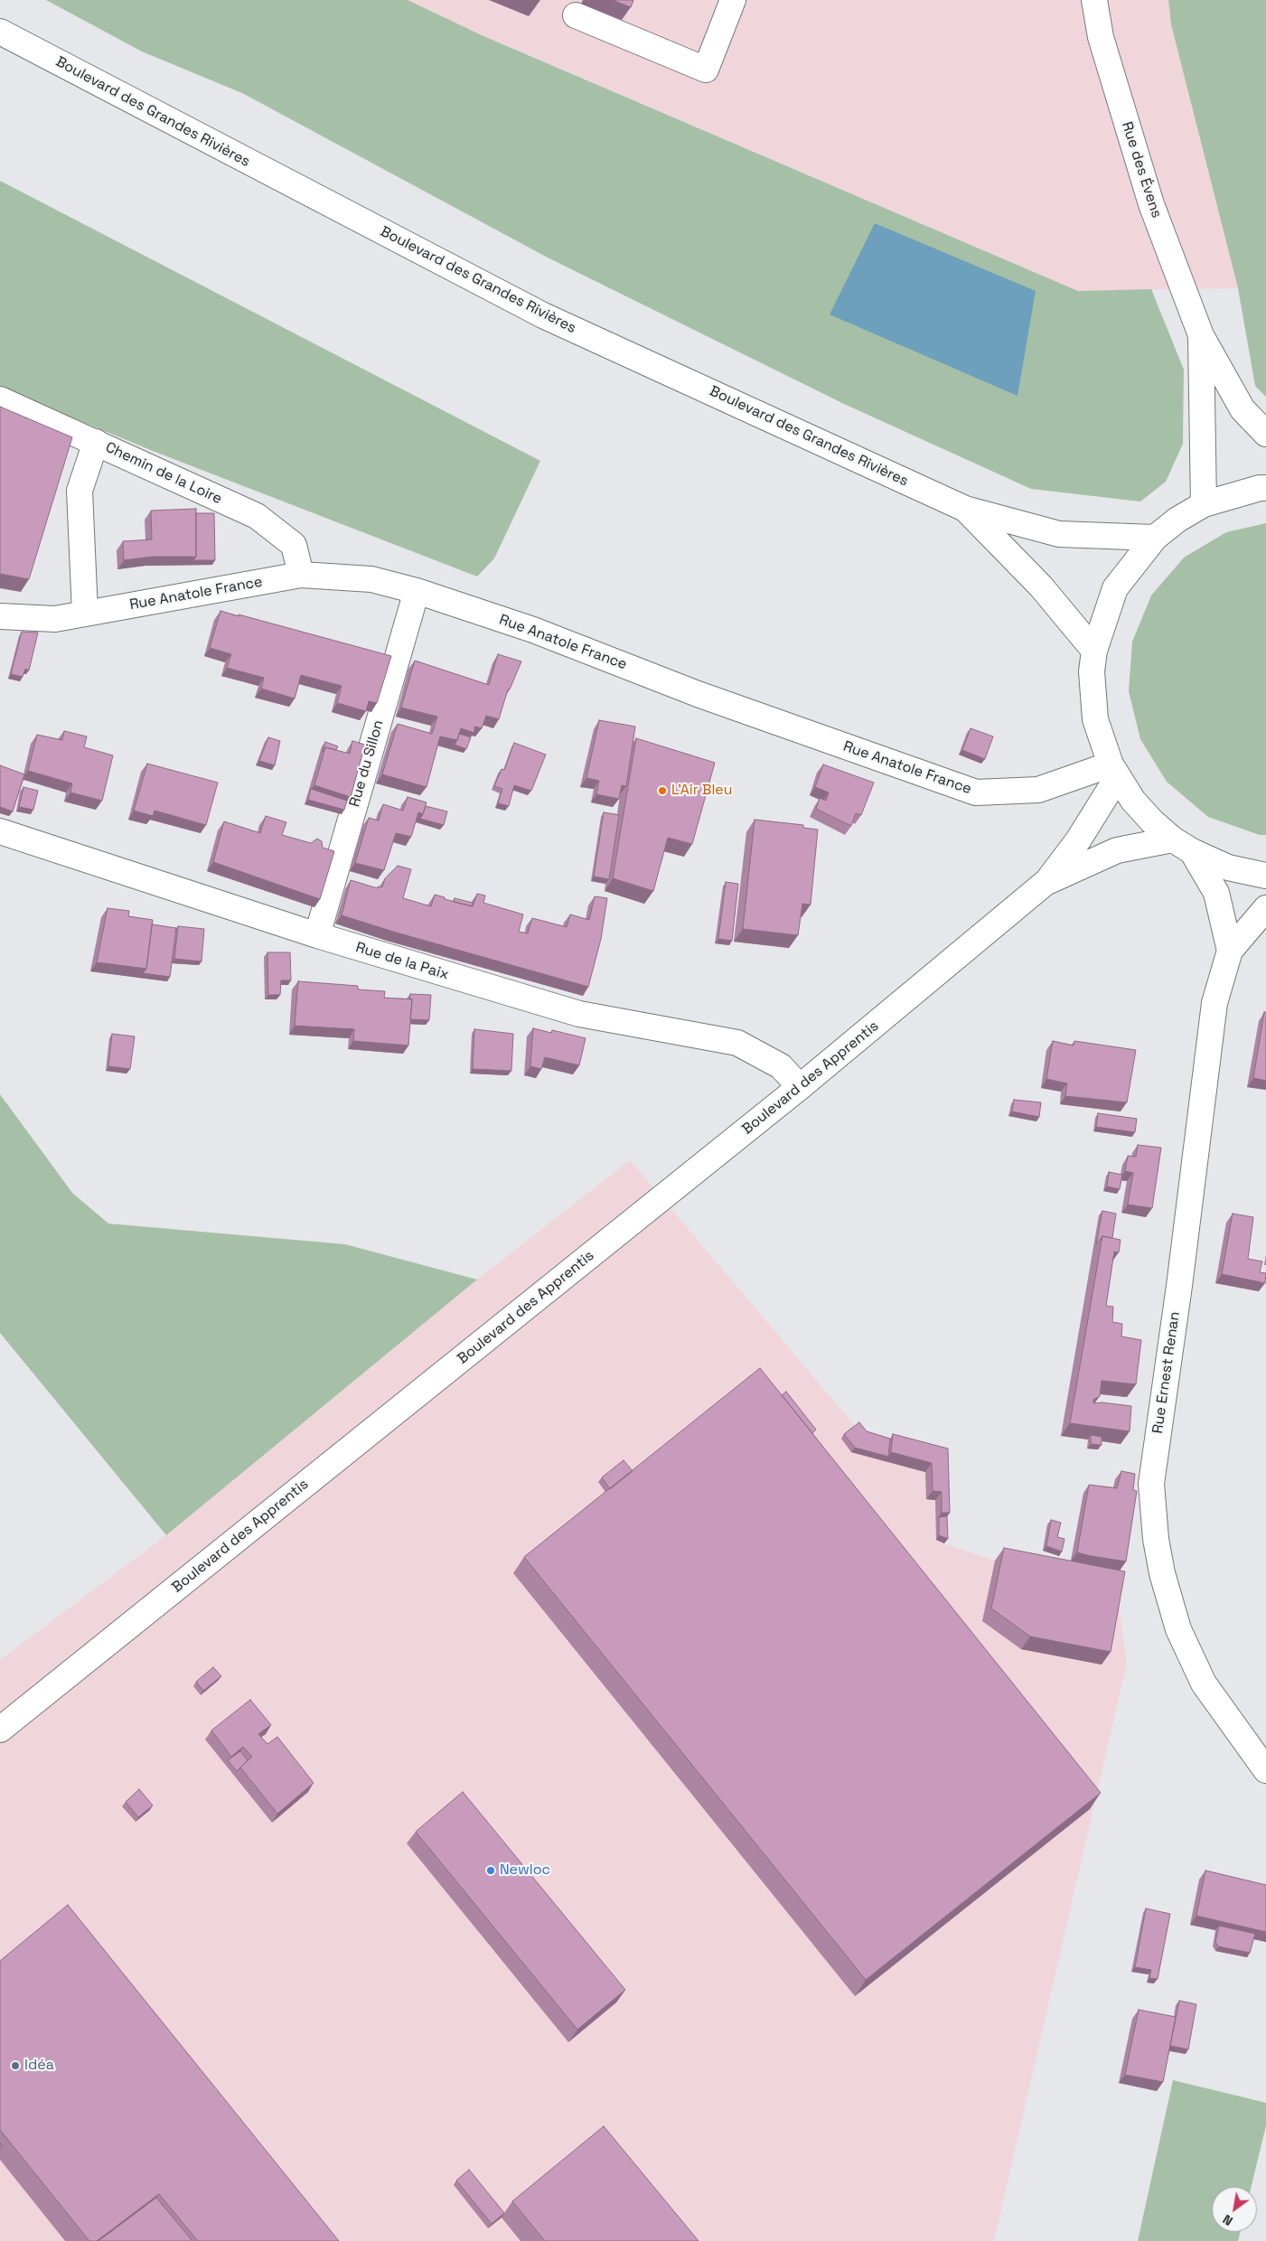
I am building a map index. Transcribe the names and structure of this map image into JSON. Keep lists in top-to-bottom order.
{
  "streets": {
    "street": [
      "Boulevard des Grandes Rivières",
      "Rue des Évens",
      "Chemin de la Loire",
      "Rue Anatole France",
      "Rue du Sillon",
      "Rue de la Paix",
      "Boulevard des Apprentis",
      "Rue Ernest Renan"
    ]
  },
  "crossings": [
    ["Chemin de la Loire", "Rue Anatole France"],
    ["Rue Anatole France", "Rue du Sillon"],
    ["Rue Anatole France", "Boulevard des Apprentis"],
    ["Rue du Sillon", "Rue de la Paix"],
    ["Rue de la Paix", "Boulevard des Apprentis"],
    ["Boulevard des Apprentis", "Rue Ernest Renan"]
  ],
  "places": ["L'Air Bleu", "Newloc", "Idéa"],
  "north": "bottom left"
}
